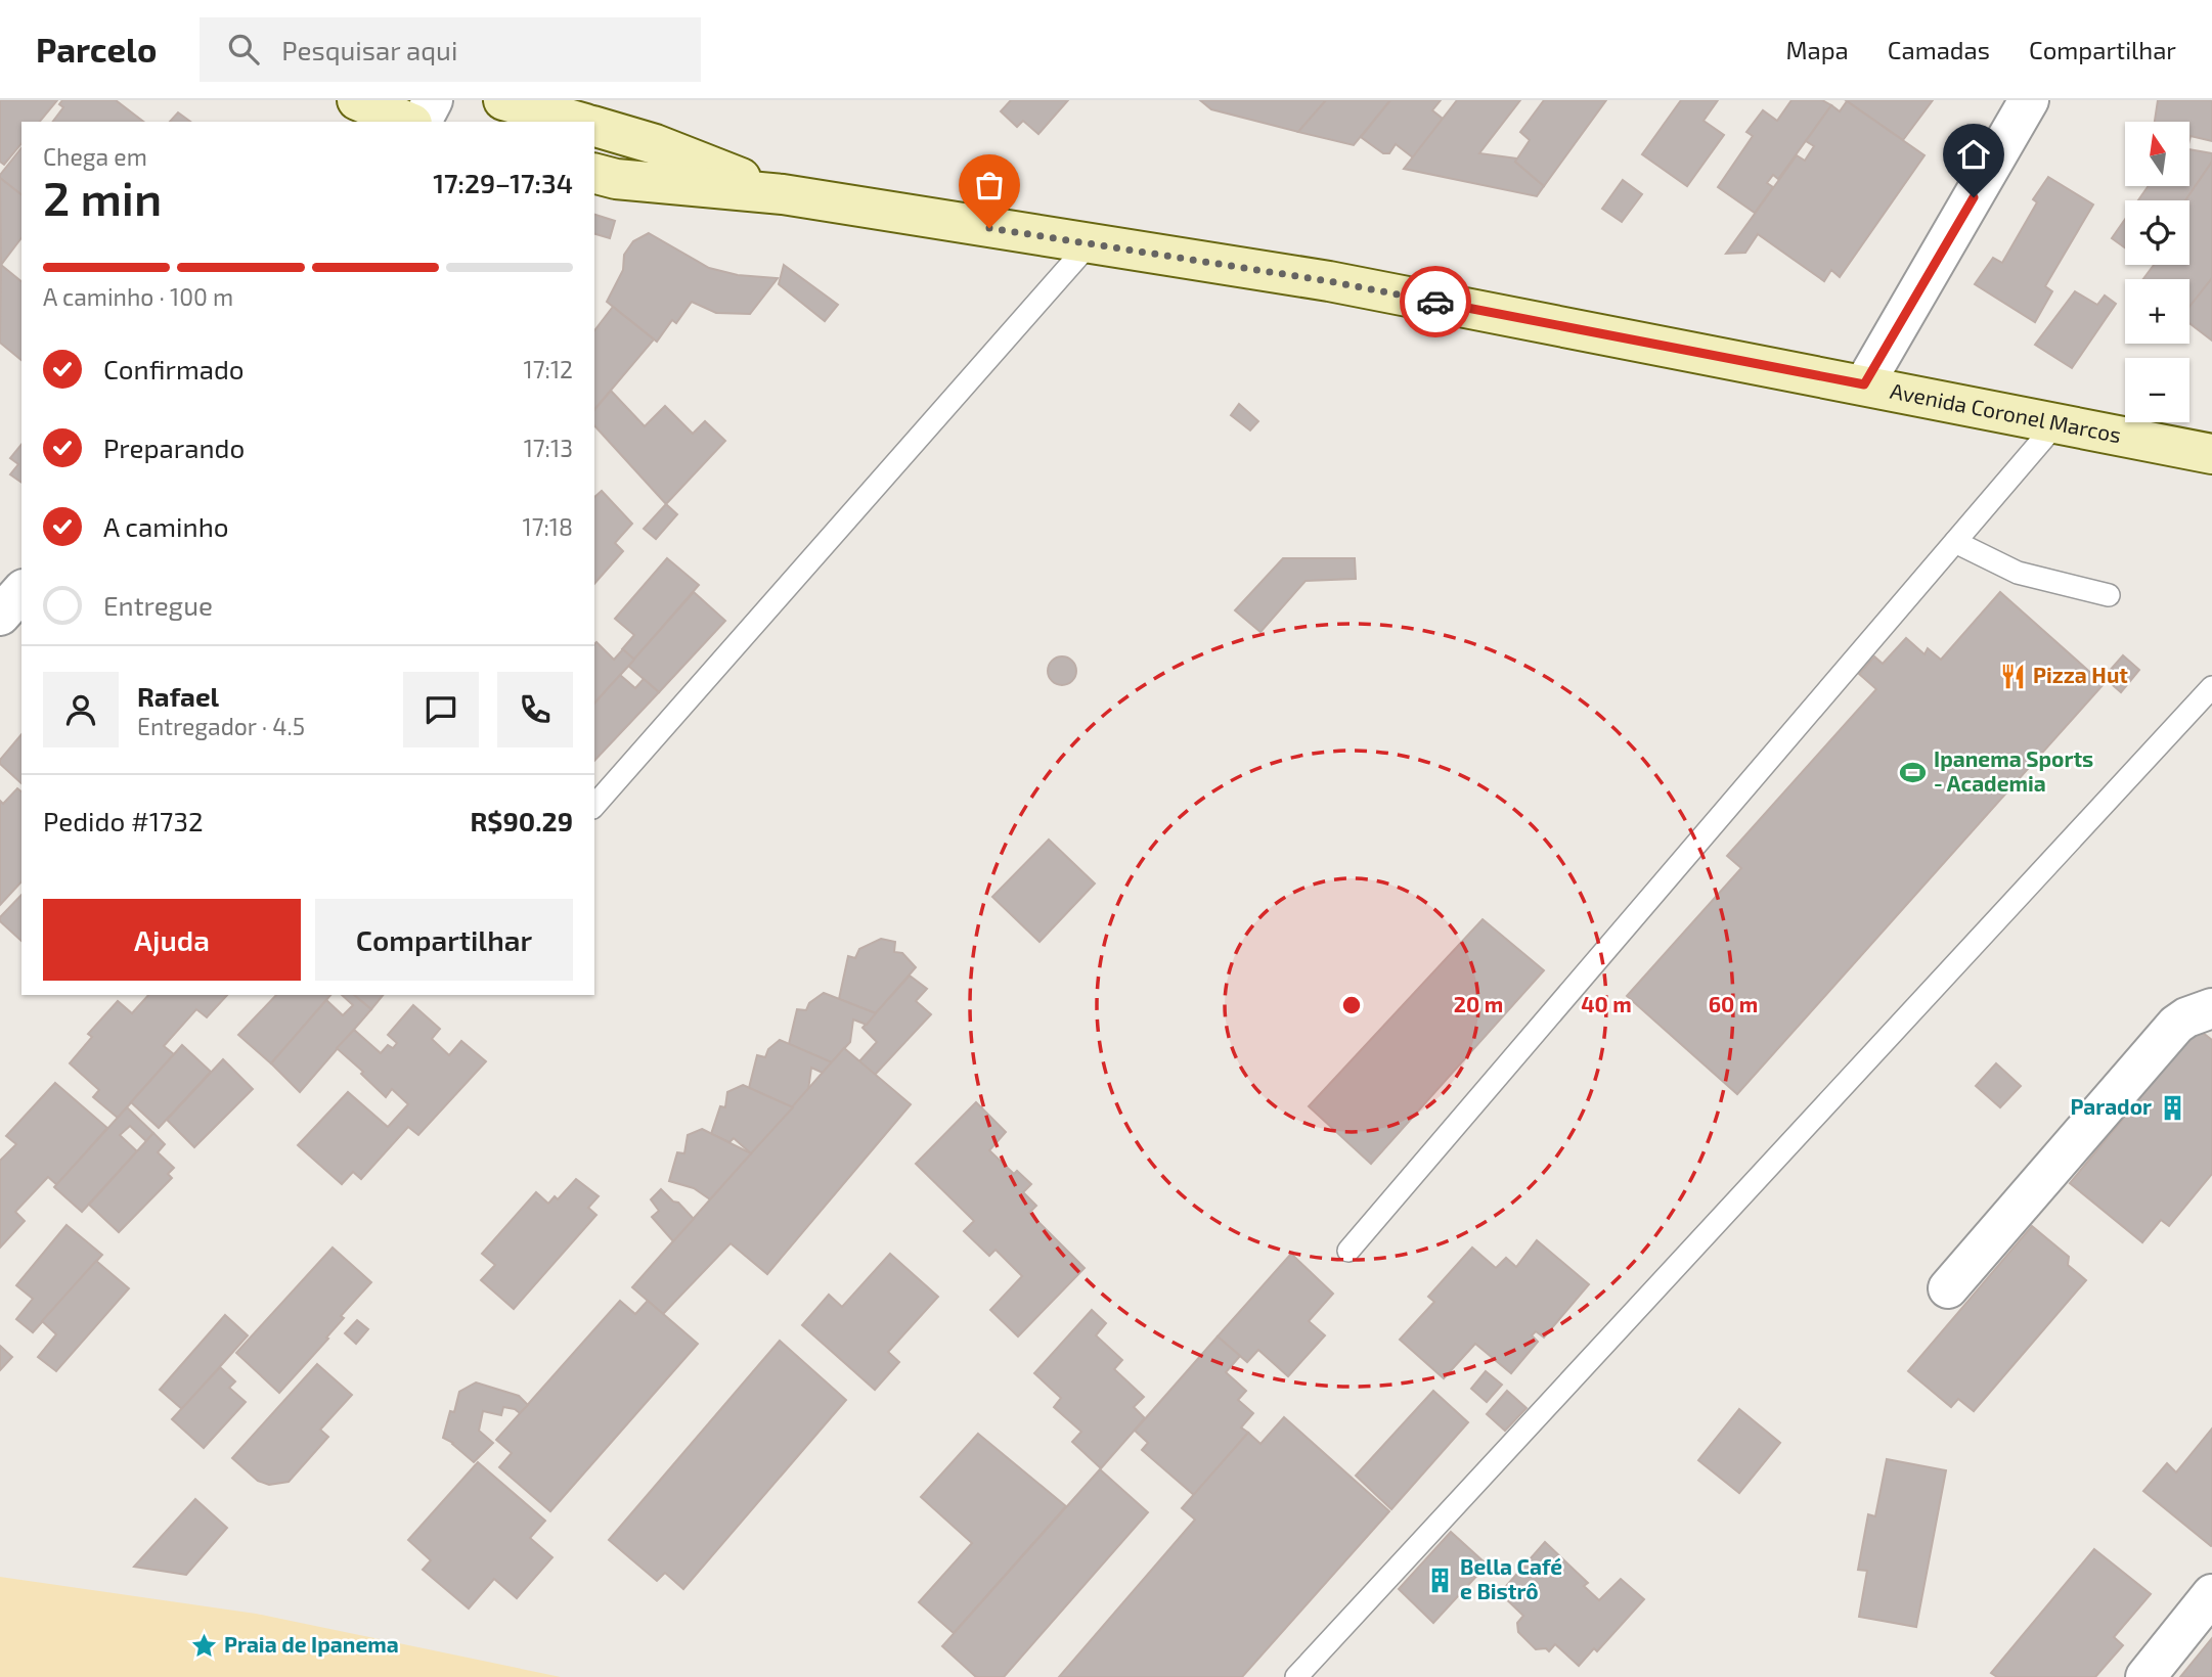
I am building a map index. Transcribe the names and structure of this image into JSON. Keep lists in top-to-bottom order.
{
  "streets": {
    "main road": ["Avenida Coronel Marcos"]
  },
  "places": {
    "restaurant": ["Pizza Hut"],
    "sports": ["Ipanema Sports - Academia"],
    "building": ["Parador", "Bella Café e Bistrô"],
    "place": ["Praia de Ipanema"]
  },
  "north": "top",
  "page": {
    "header": "Parcelo",
    "search": "Pesquisar aqui",
    "nav": ["Mapa", "Camadas", "Compartilhar"],
    "map_buttons": ["+", "−"],
    "heading": ["2 min", "Chega em", "17:29–17:34"],
    "panel": [
      "Rafael",
      "Entregador · 4.5",
      "Pedido #1732",
      "R$90.29"
    ],
    "bar": "A caminho · 100 m",
    "list": [
      ["Confirmado", "17:12"],
      ["Preparando", "17:13"],
      ["A caminho", "17:18"],
      "Entregue"
    ],
    "buttons": ["Ajuda", "Compartilhar"]
  },
  "rings": ["20 m", "40 m", "60 m"]
}
